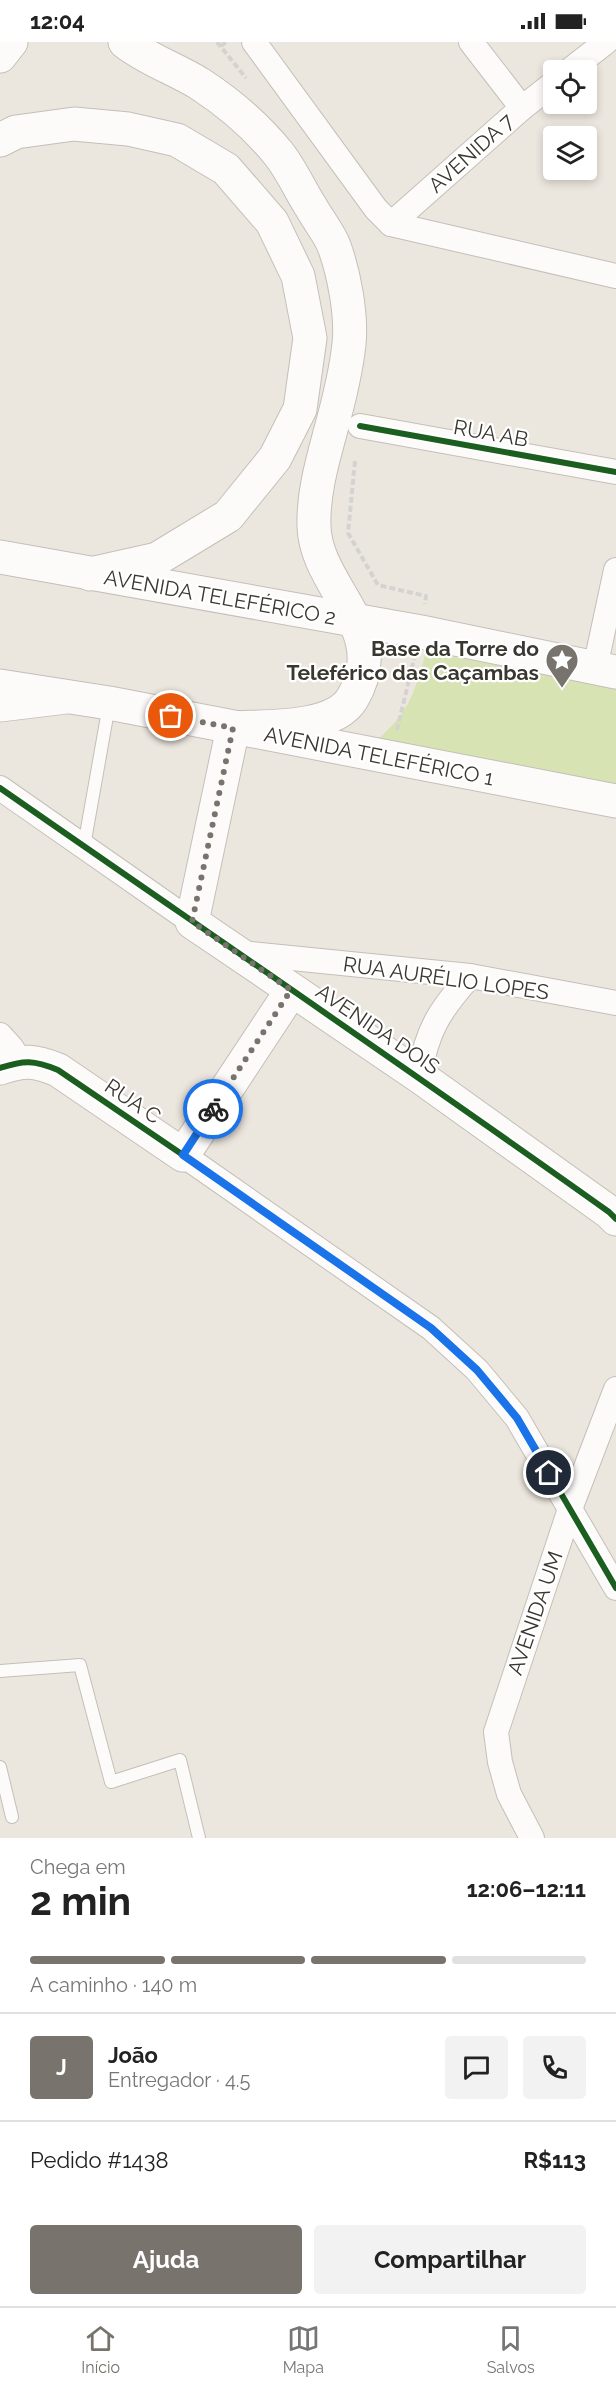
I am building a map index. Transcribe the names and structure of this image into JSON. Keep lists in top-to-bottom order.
{
  "streets": {
    "main road": [
      "AVENIDA TELEFÉRICO 2",
      "AVENIDA TELEFÉRICO 1",
      "AVENIDA DOIS",
      "RUA C"
    ],
    "street": [
      "AVENIDA 7",
      "RUA AB",
      "RUA AURÉLIO LOPES",
      "AVENIDA UM"
    ]
  },
  "crossings": [
    ["RUA AURÉLIO LOPES", "AVENIDA DOIS"],
    ["RUA C", "AVENIDA UM"]
  ],
  "places": {
    "place": ["Base da Torre do Teleférico das Caçambas"]
  },
  "page": {
    "status": "12:04",
    "heading": ["2 min", "Chega em", "12:06–12:11"],
    "panel": [
      "João",
      "Entregador · 4.5",
      "Pedido #1438",
      "R$113"
    ],
    "bar": "A caminho · 140 m",
    "round": "J",
    "buttons": ["Ajuda", "Compartilhar"],
    "tabs": ["Início", "Mapa", "Salvos"]
  }
}
